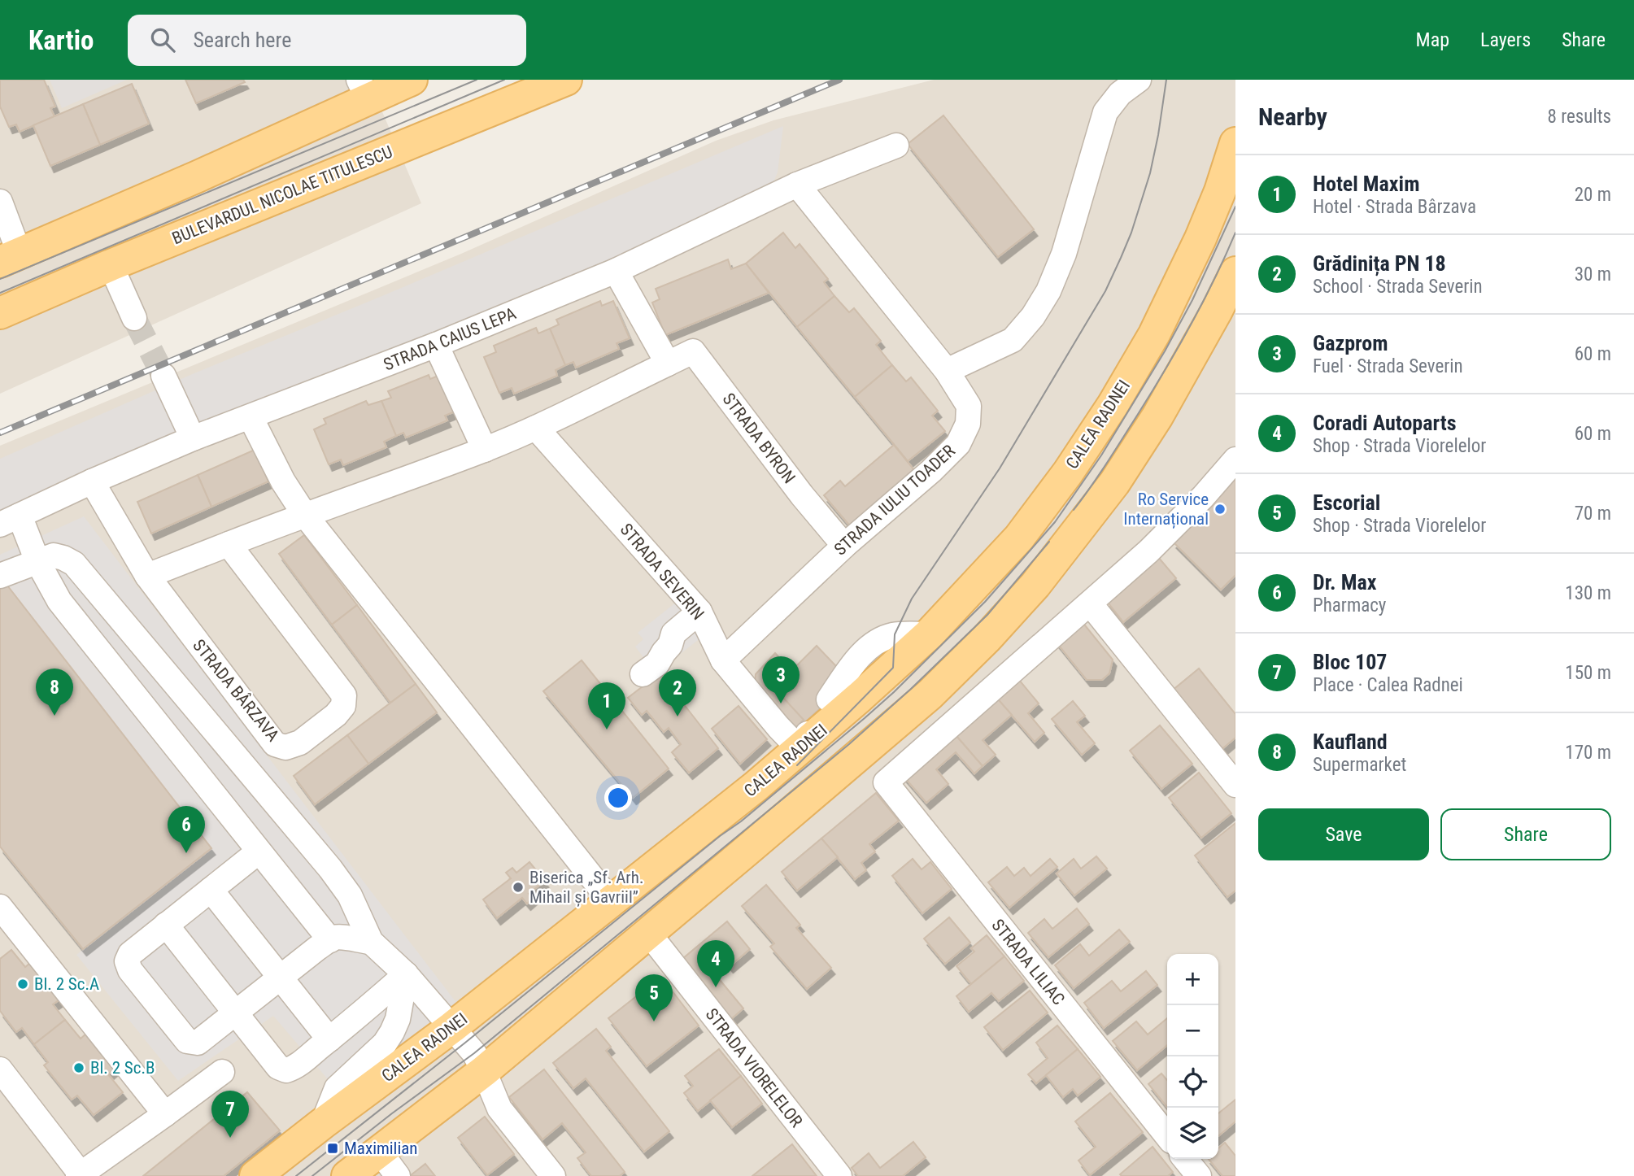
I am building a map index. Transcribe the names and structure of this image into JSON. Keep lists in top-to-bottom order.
{
  "streets": {
    "main road": ["BULEVARDUL NICOLAE TITULESCU", "CALEA RADNEI"],
    "street": [
      "STRADA CAIUS LEPA",
      "STRADA BYRON",
      "STRADA IULIU TOADER",
      "STRADA SEVERIN",
      "STRADA BÂRZAVA",
      "STRADA LILIAC",
      "STRADA VIORELELOR"
    ]
  },
  "crossings": [
    ["STRADA CAIUS LEPA", "STRADA IULIU TOADER"],
    ["STRADA CAIUS LEPA", "STRADA BÂRZAVA"],
    ["CALEA RADNEI", "STRADA SEVERIN"],
    ["STRADA BYRON", "STRADA IULIU TOADER"],
    ["STRADA IULIU TOADER", "STRADA SEVERIN"]
  ],
  "places": {
    "other": [
      "Ro Service Internațional",
      "Biserica „Sf. Arh. Mihail și Gavriil”",
      "Bl. 2 Sc.A",
      "Bl. 2 Sc.B"
    ],
    "transit": ["Maximilian"]
  },
  "page": {
    "header": "Kartio",
    "search": "Search here",
    "nav": ["Map", "Layers", "Share"],
    "heading": ["Nearby", "8 results"],
    "list": [
      {
        "mark": "1",
        "name": "Hotel Maxim",
        "note": "Hotel · Strada Bârzava",
        "value": "20 m"
      },
      {
        "mark": "2",
        "name": "Grădinița PN 18",
        "note": "School · Strada Severin",
        "value": "30 m"
      },
      {
        "mark": "3",
        "name": "Gazprom",
        "note": "Fuel · Strada Severin",
        "value": "60 m"
      },
      {
        "mark": "4",
        "name": "Coradi Autoparts",
        "note": "Shop · Strada Viorelelor",
        "value": "60 m"
      },
      {
        "mark": "5",
        "name": "Escorial",
        "note": "Shop · Strada Viorelelor",
        "value": "70 m"
      },
      {
        "mark": "6",
        "name": "Dr. Max",
        "note": "Pharmacy",
        "value": "130 m"
      },
      {
        "mark": "7",
        "name": "Bloc 107",
        "note": "Place · Calea Radnei",
        "value": "150 m"
      },
      {
        "mark": "8",
        "name": "Kaufland",
        "note": "Supermarket",
        "value": "170 m"
      }
    ],
    "pins": [
      "3",
      "8",
      "2",
      "1",
      "6",
      "4",
      "5",
      "7"
    ],
    "buttons": ["Save", "Share"],
    "map_buttons": ["+", "−"]
  }
}
